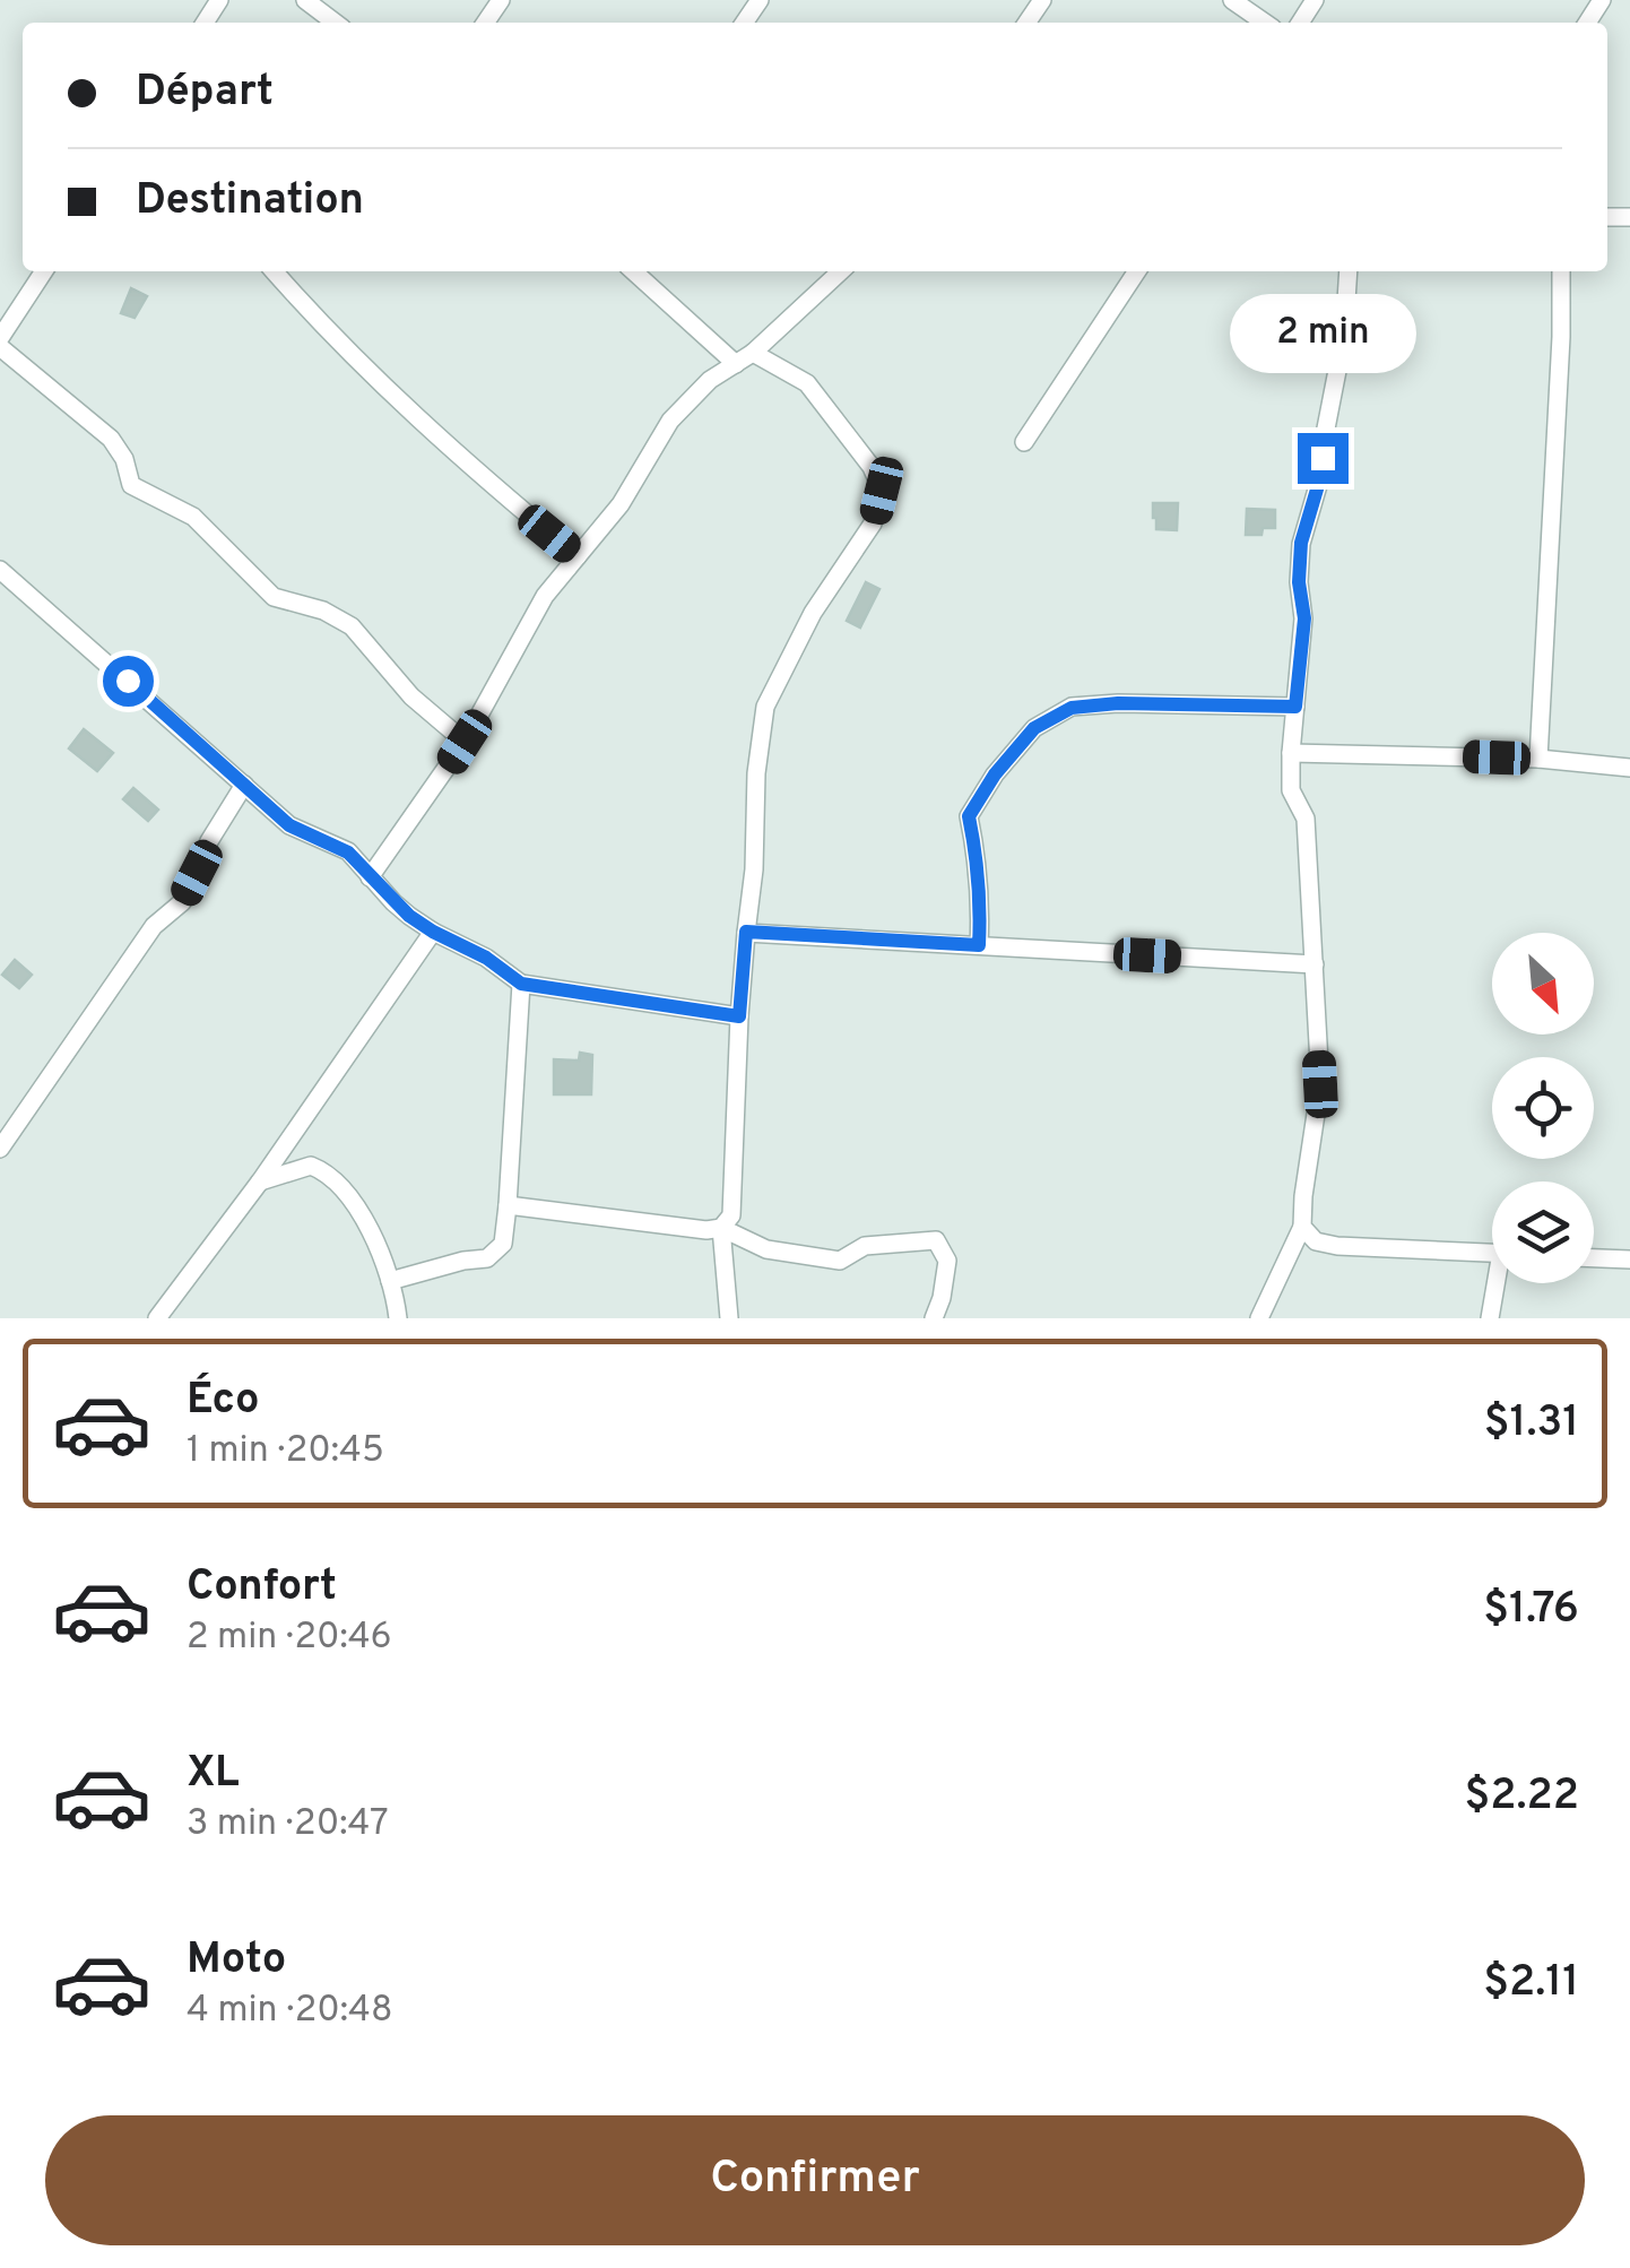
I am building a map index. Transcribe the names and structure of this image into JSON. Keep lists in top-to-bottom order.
{
  "north": "bottom right",
  "page": {
    "banner": ["Départ", "Destination"],
    "bubble": "2 min",
    "list": [
      {
        "name": "Éco",
        "note": "1 min · 20:45",
        "value": "$1.31"
      },
      {
        "name": "Confort",
        "note": "2 min · 20:46",
        "value": "$1.76"
      },
      {
        "name": "XL",
        "note": "3 min · 20:47",
        "value": "$2.22"
      },
      {
        "name": "Moto",
        "note": "4 min · 20:48",
        "value": "$2.11"
      }
    ],
    "buttons": "Confirmer"
  }
}
